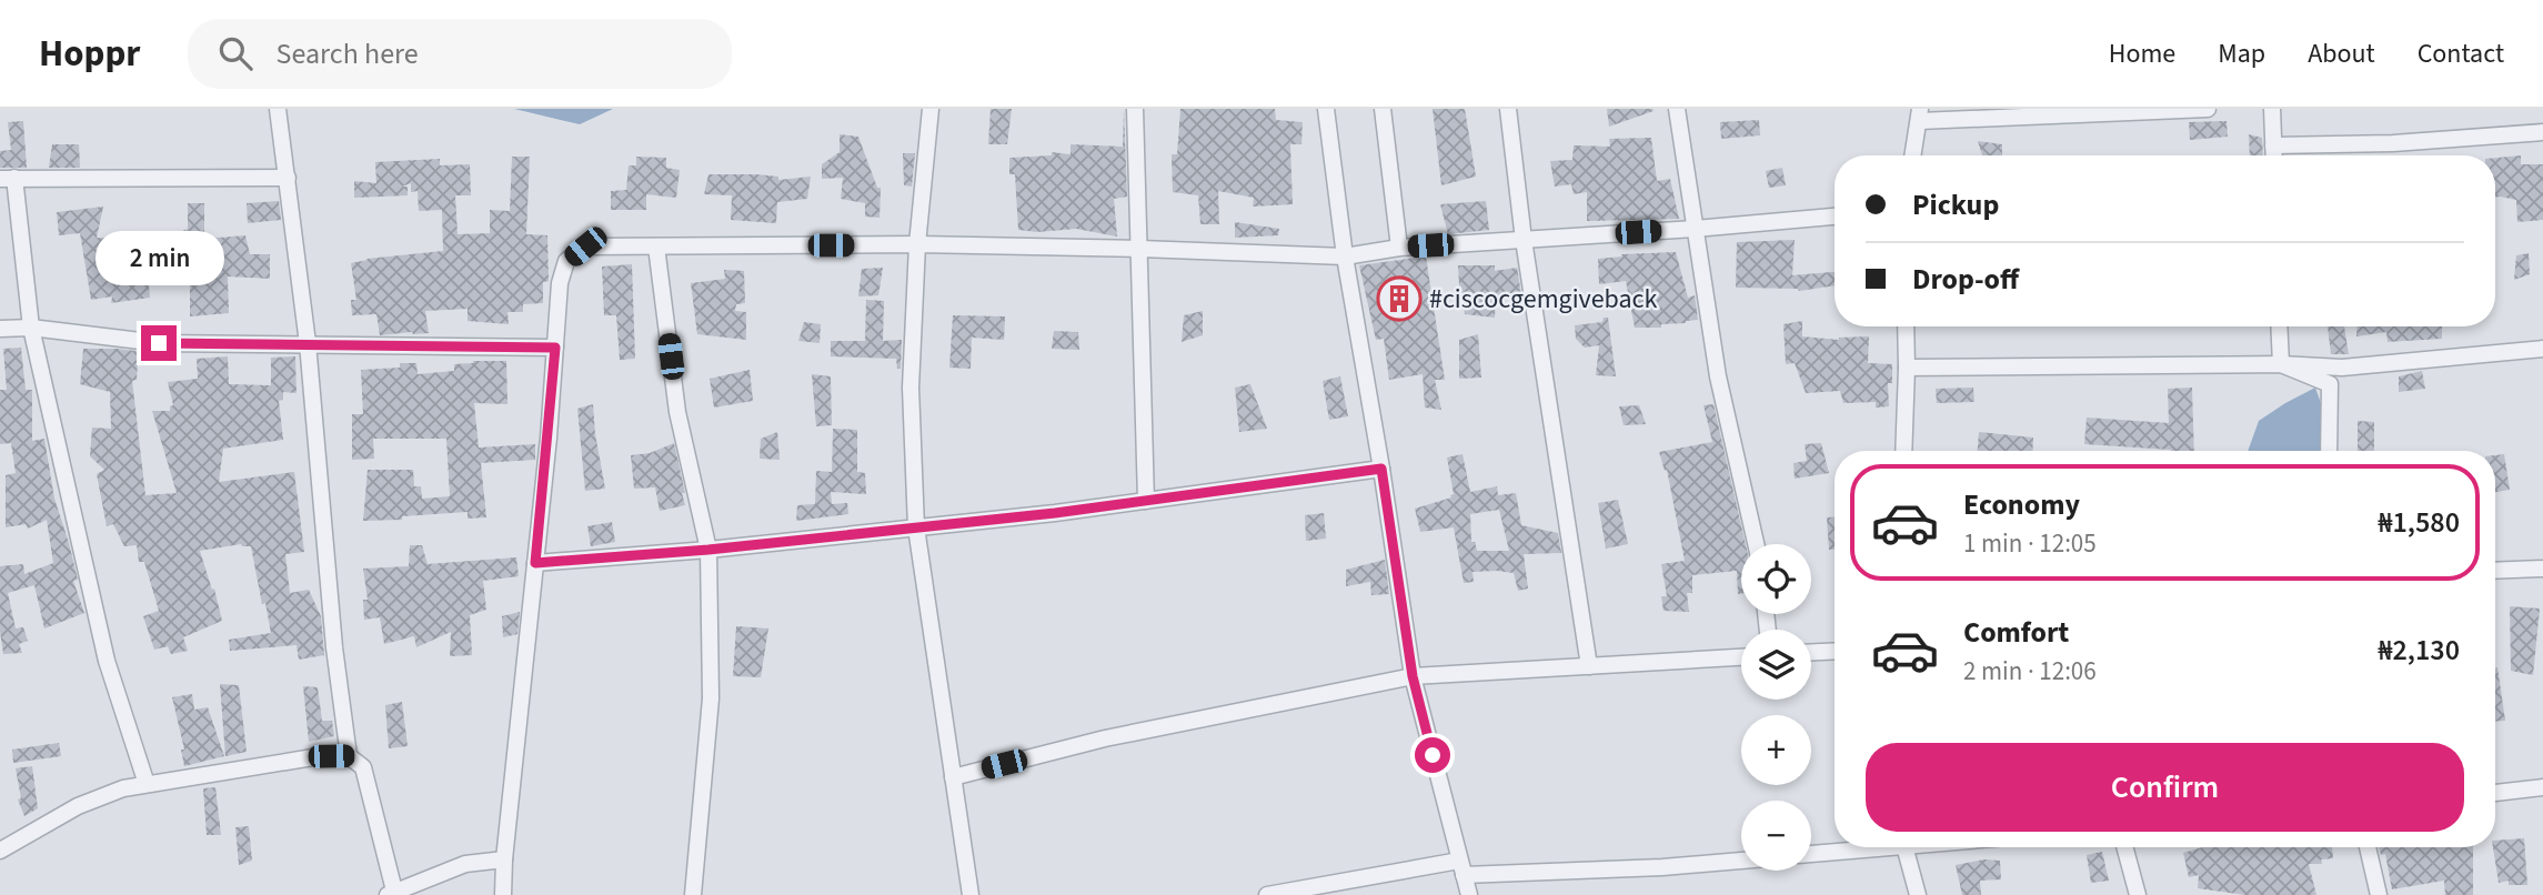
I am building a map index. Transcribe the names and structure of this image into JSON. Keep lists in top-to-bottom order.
{
  "places": {
    "building": ["#ciscocgemgiveback"]
  },
  "page": {
    "header": "Hoppr",
    "search": "Search here",
    "nav": [
      "Home",
      "Map",
      "About",
      "Contact"
    ],
    "banner": ["Pickup", "Drop-off"],
    "bubble": "2 min",
    "list": [
      {
        "name": "Economy",
        "note": "1 min · 12:05",
        "value": "₦1,580"
      },
      {
        "name": "Comfort",
        "note": "2 min · 12:06",
        "value": "₦2,130"
      }
    ],
    "map_buttons": ["+", "−"],
    "buttons": "Confirm"
  }
}
